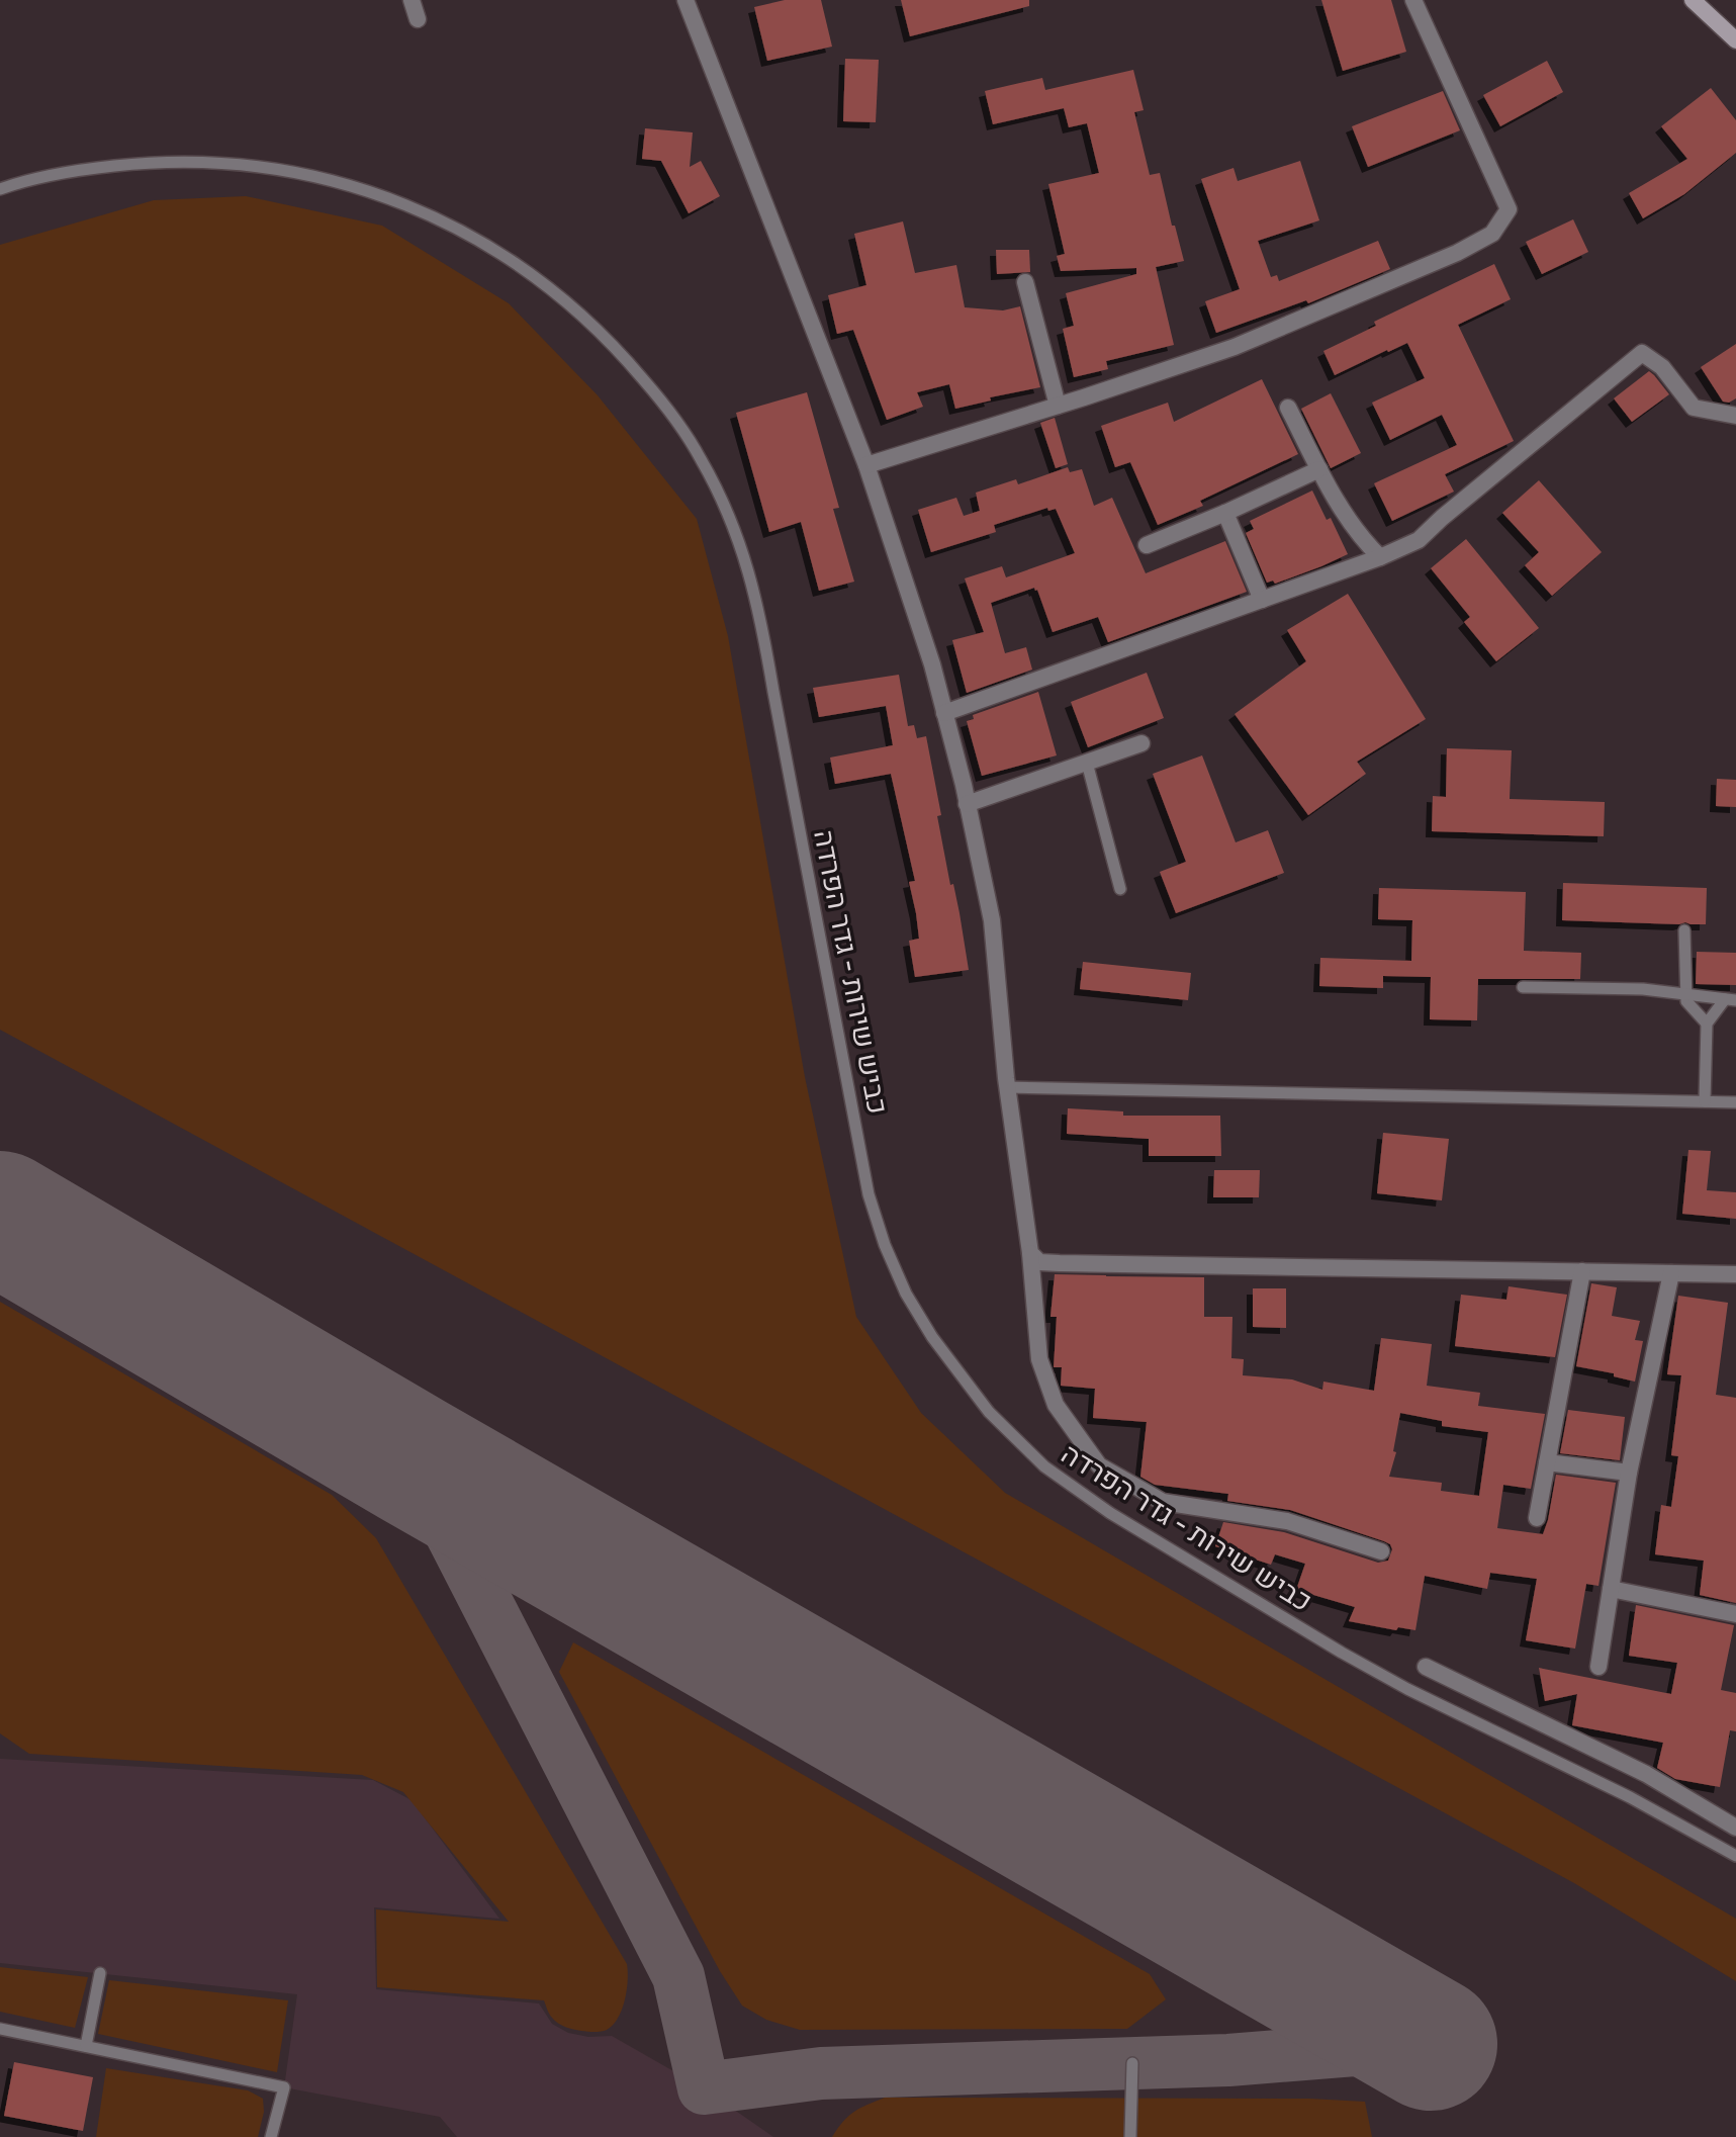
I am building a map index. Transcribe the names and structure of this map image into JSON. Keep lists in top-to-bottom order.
{
  "streets": {
    "lane": ["כביש שירות - גדר הפרדה"]
  }
}
